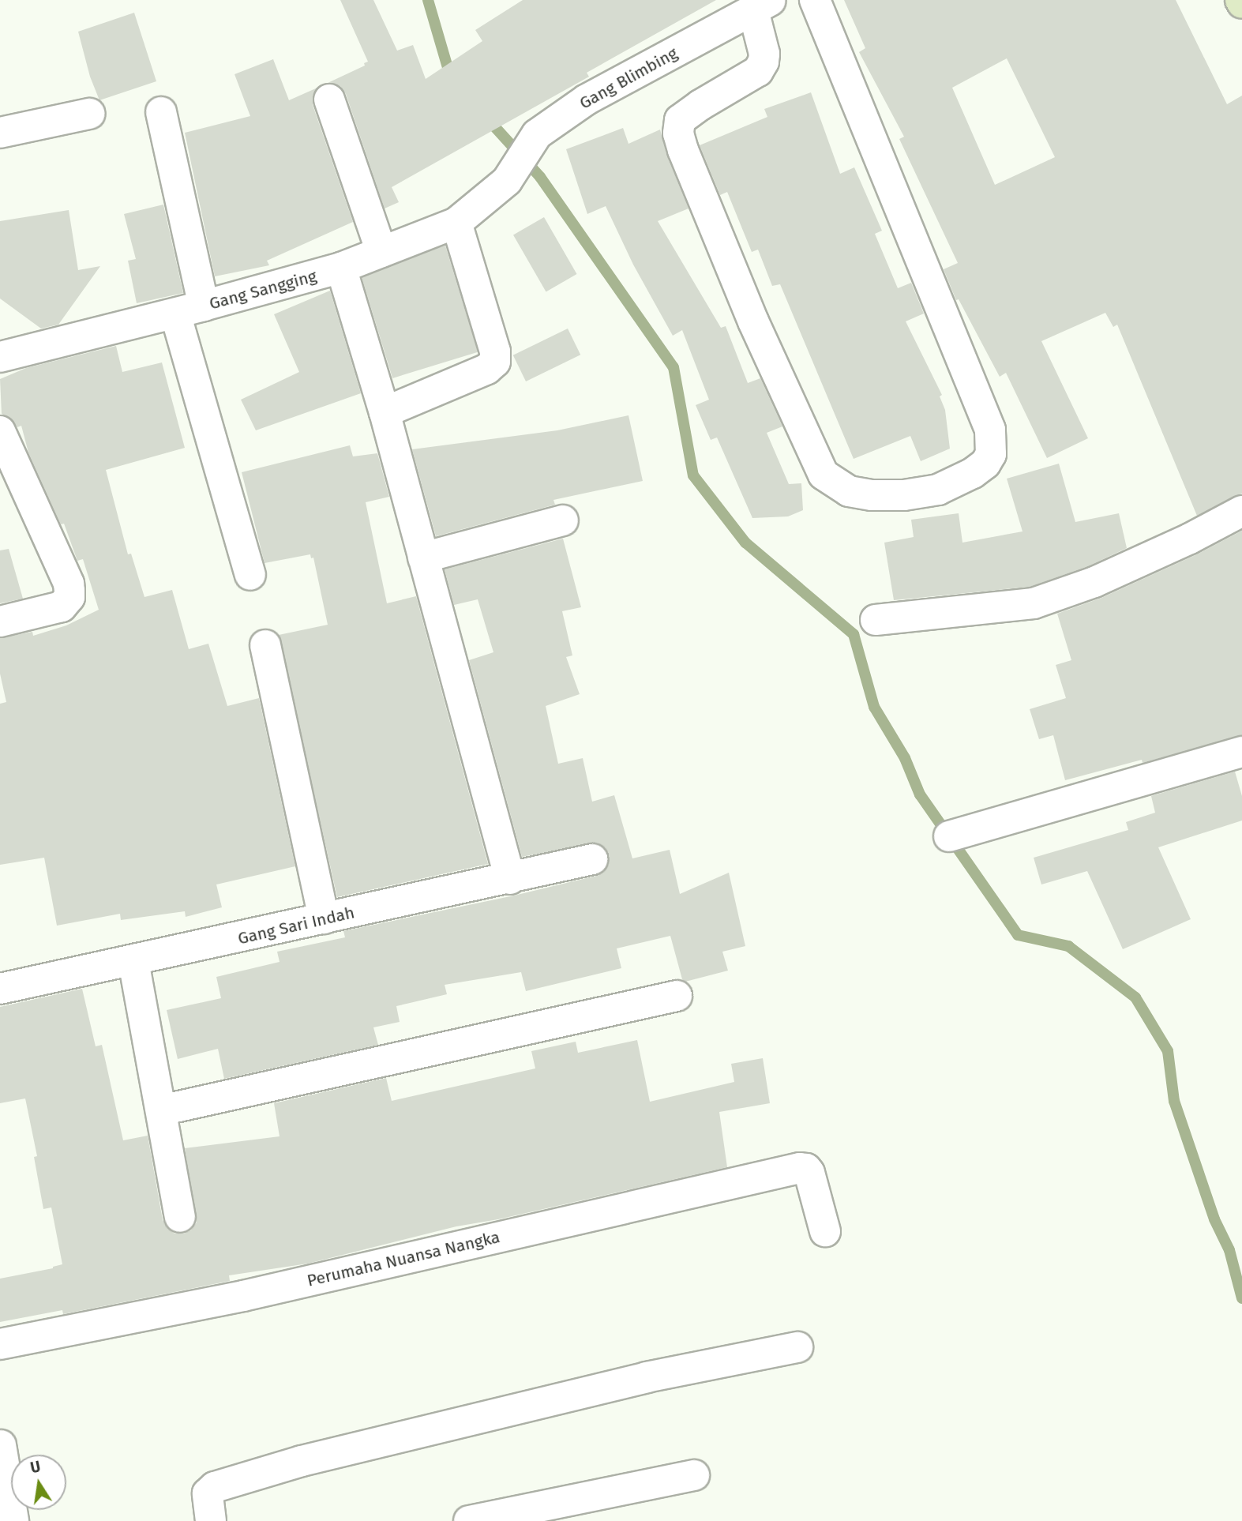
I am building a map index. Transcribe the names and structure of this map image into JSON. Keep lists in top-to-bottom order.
{
  "streets": {
    "street": [
      "Gang Blimbing",
      "Gang Sangging",
      "Gang Sari Indah",
      "Perumaha Nuansa Nangka"
    ]
  },
  "crossings": [
    ["Gang Blimbing", "Gang Sangging"]
  ],
  "north": "top"
}
